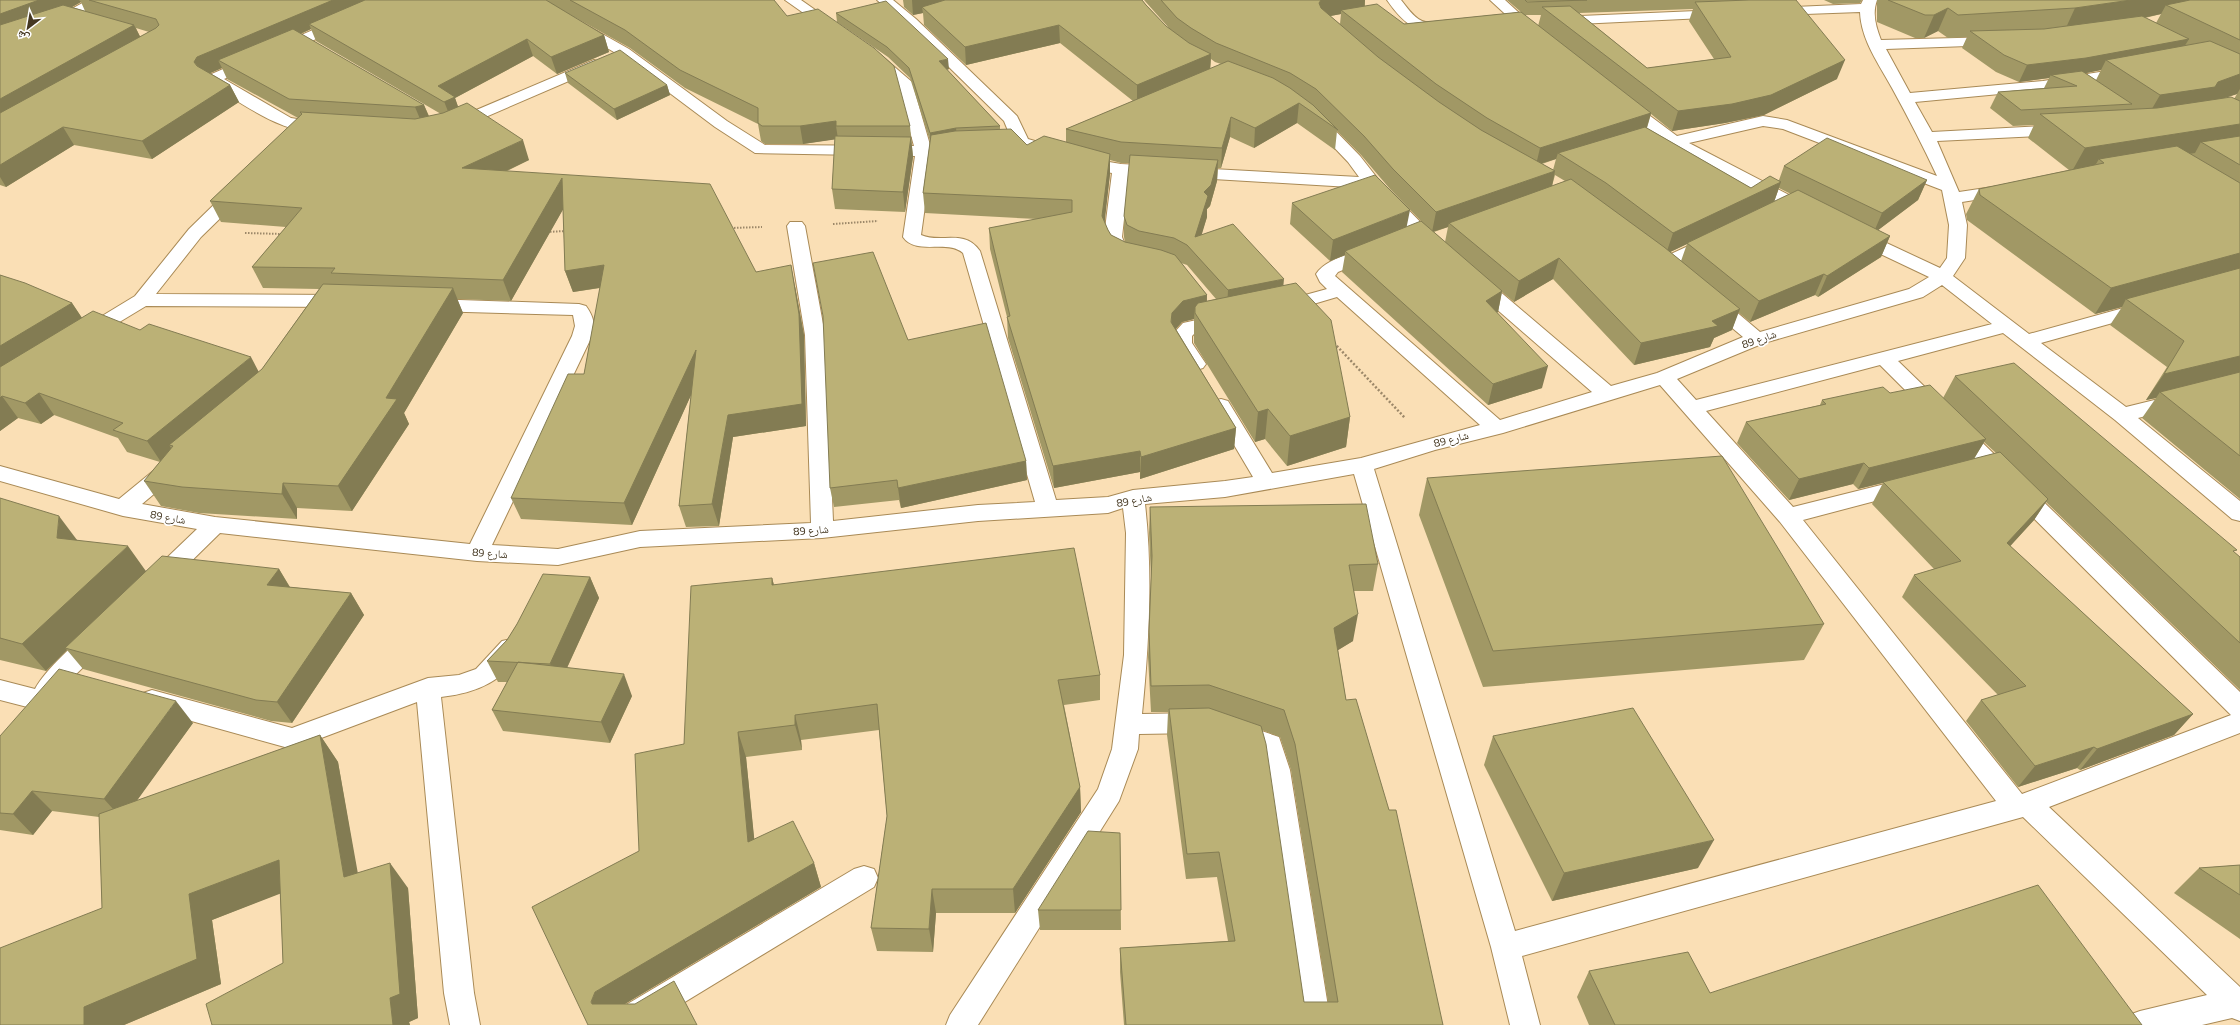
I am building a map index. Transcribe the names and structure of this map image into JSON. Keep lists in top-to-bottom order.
{
  "streets": {
    "street": ["شارع 89"]
  },
  "north": "bottom left"
}
